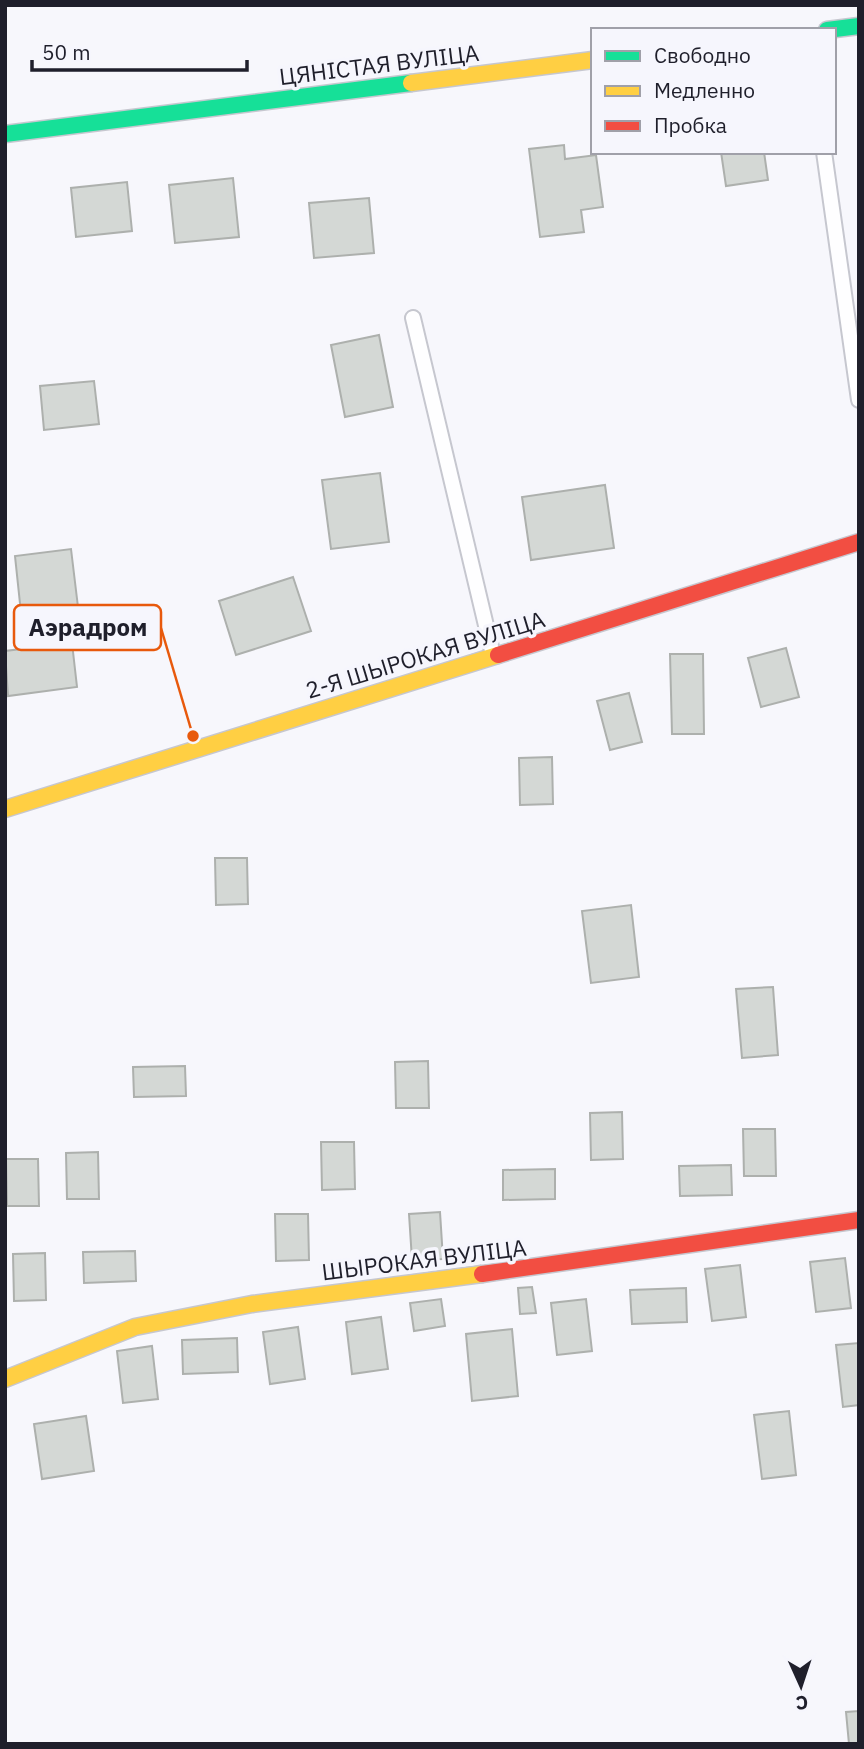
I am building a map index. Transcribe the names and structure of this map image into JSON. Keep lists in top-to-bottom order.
{
  "streets": {
    "street": ["ЦЯНІСТАЯ ВУЛІЦА", "2-Я ШЫРОКАЯ ВУЛІЦА", "ШЫРОКАЯ ВУЛІЦА"]
  },
  "places": ["Аэрадром"],
  "legend": ["Свободно", "Медленно", "Пробка"],
  "scale_bar": "50 m",
  "north": "bottom"
}
